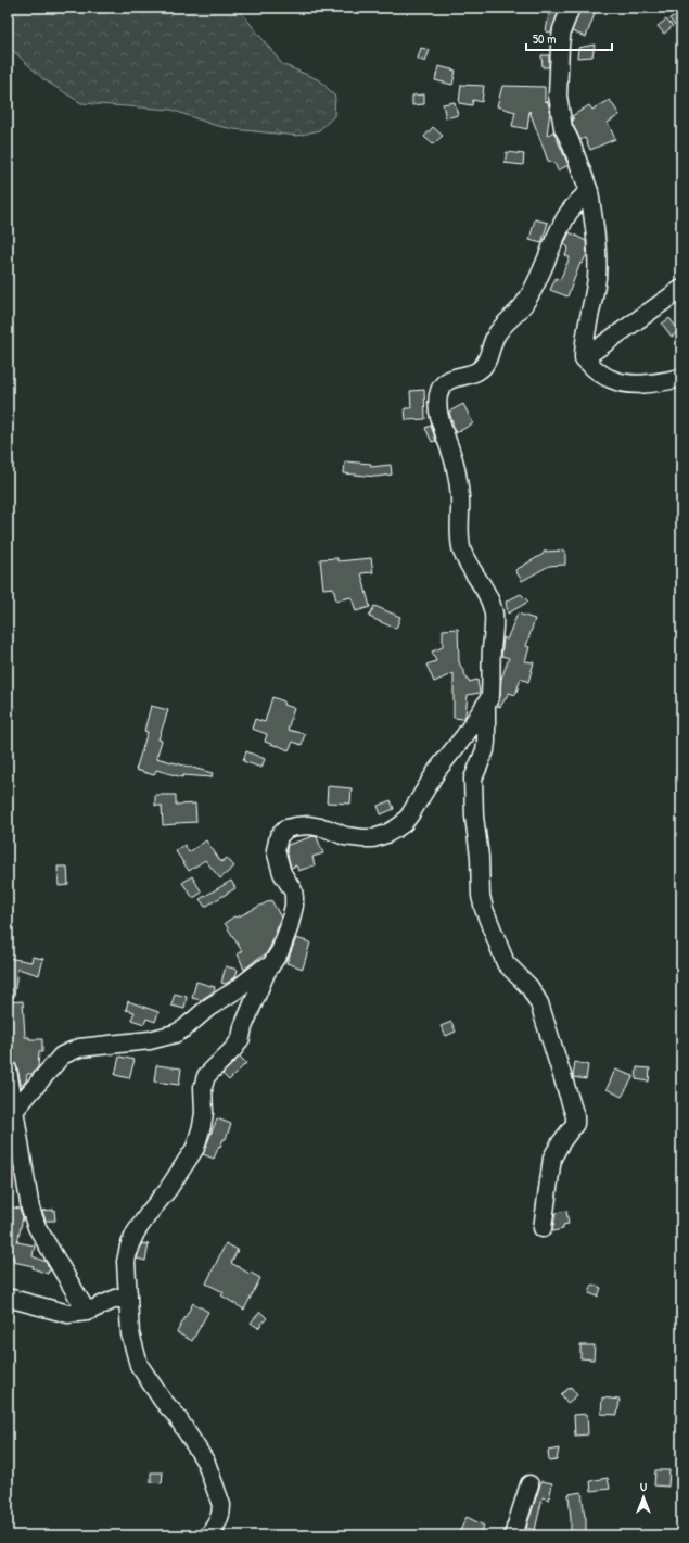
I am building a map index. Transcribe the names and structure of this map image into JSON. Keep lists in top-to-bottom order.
{
  "scale_bar": "50 m",
  "north": "top"
}
